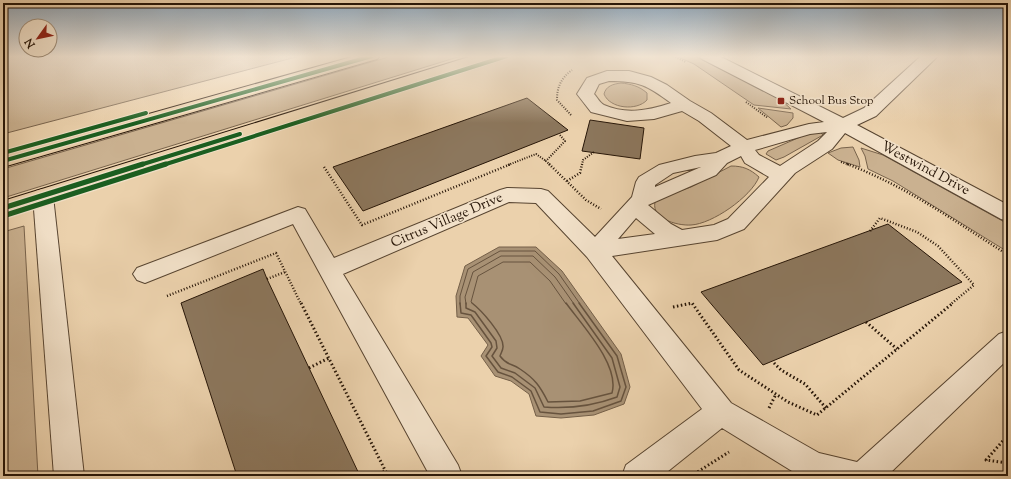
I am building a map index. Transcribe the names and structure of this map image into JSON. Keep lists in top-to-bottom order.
{
  "streets": {
    "street": ["Westwind Drive", "Citrus Village Drive"]
  },
  "places": {
    "transit": ["School Bus Stop"]
  },
  "north": "bottom left"
}
